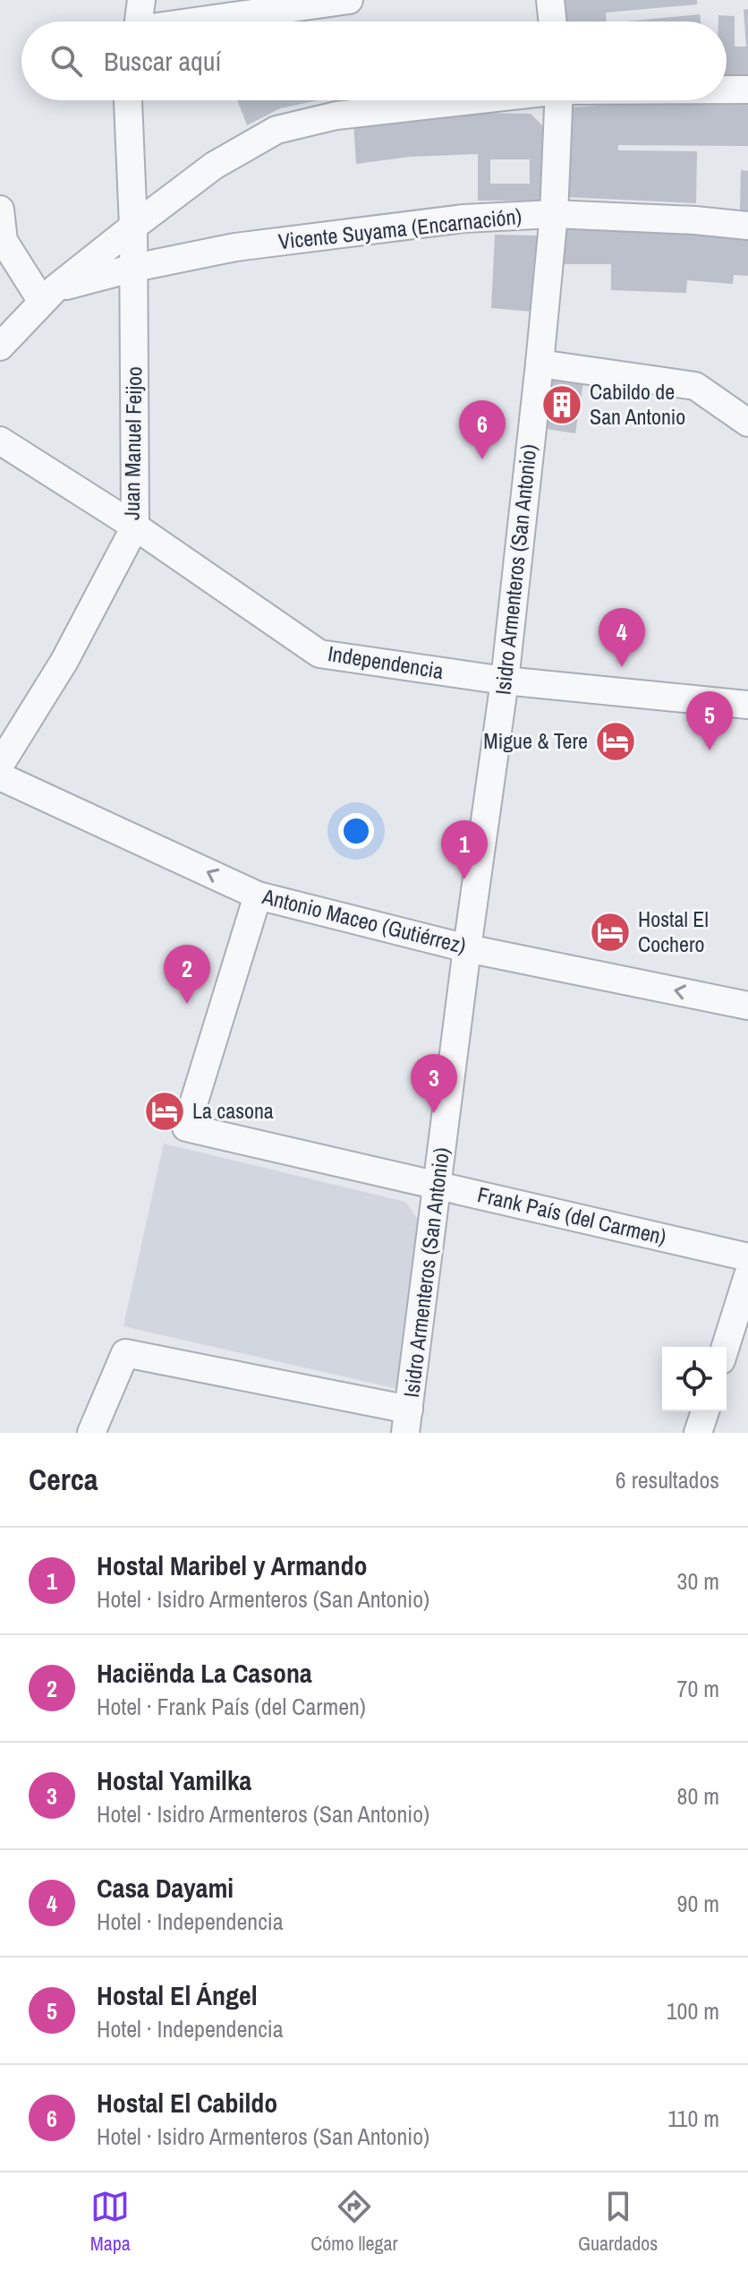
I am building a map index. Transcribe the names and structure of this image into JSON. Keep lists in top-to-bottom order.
{
  "streets": {
    "street": [
      "Vicente Suyama (Encarnación)",
      "Juan Manuel Feijoo",
      "Isidro Armenteros (San Antonio)",
      "Independencia",
      "Antonio Maceo (Gutiérrez)",
      "Frank País (del Carmen)"
    ]
  },
  "crossings": [
    ["Vicente Suyama (Encarnación)", "Juan Manuel Feijoo"],
    ["Vicente Suyama (Encarnación)", "Isidro Armenteros (San Antonio)"],
    ["Juan Manuel Feijoo", "Independencia"],
    ["Isidro Armenteros (San Antonio)", "Independencia"],
    ["Isidro Armenteros (San Antonio)", "Antonio Maceo (Gutiérrez)"],
    ["Isidro Armenteros (San Antonio)", "Frank País (del Carmen)"],
    ["Antonio Maceo (Gutiérrez)", "Frank País (del Carmen)"]
  ],
  "one_way": ["Antonio Maceo (Gutiérrez)"],
  "places": {
    "building": ["Cabildo de San Antonio"],
    "hotel": ["Migue & Tere", "Hostal El Cochero", "La casona"]
  },
  "page": {
    "search": "Buscar aquí",
    "pins": [
      "6",
      "4",
      "5",
      "1",
      "2",
      "3"
    ],
    "heading": ["Cerca", "6 resultados"],
    "list": [
      {
        "mark": "1",
        "name": "Hostal Maribel y Armando",
        "note": "Hotel · Isidro Armenteros (San Antonio)",
        "value": "30 m"
      },
      {
        "mark": "2",
        "name": "Haciënda La Casona",
        "note": "Hotel · Frank País (del Carmen)",
        "value": "70 m"
      },
      {
        "mark": "3",
        "name": "Hostal Yamilka",
        "note": "Hotel · Isidro Armenteros (San Antonio)",
        "value": "80 m"
      },
      {
        "mark": "4",
        "name": "Casa Dayami",
        "note": "Hotel · Independencia",
        "value": "90 m"
      },
      {
        "mark": "5",
        "name": "Hostal El Ángel",
        "note": "Hotel · Independencia",
        "value": "100 m"
      },
      {
        "mark": "6",
        "name": "Hostal El Cabildo",
        "note": "Hotel · Isidro Armenteros (San Antonio)",
        "value": "110 m"
      }
    ],
    "nav": ["Mapa", "Cómo llegar", "Guardados"]
  }
}
